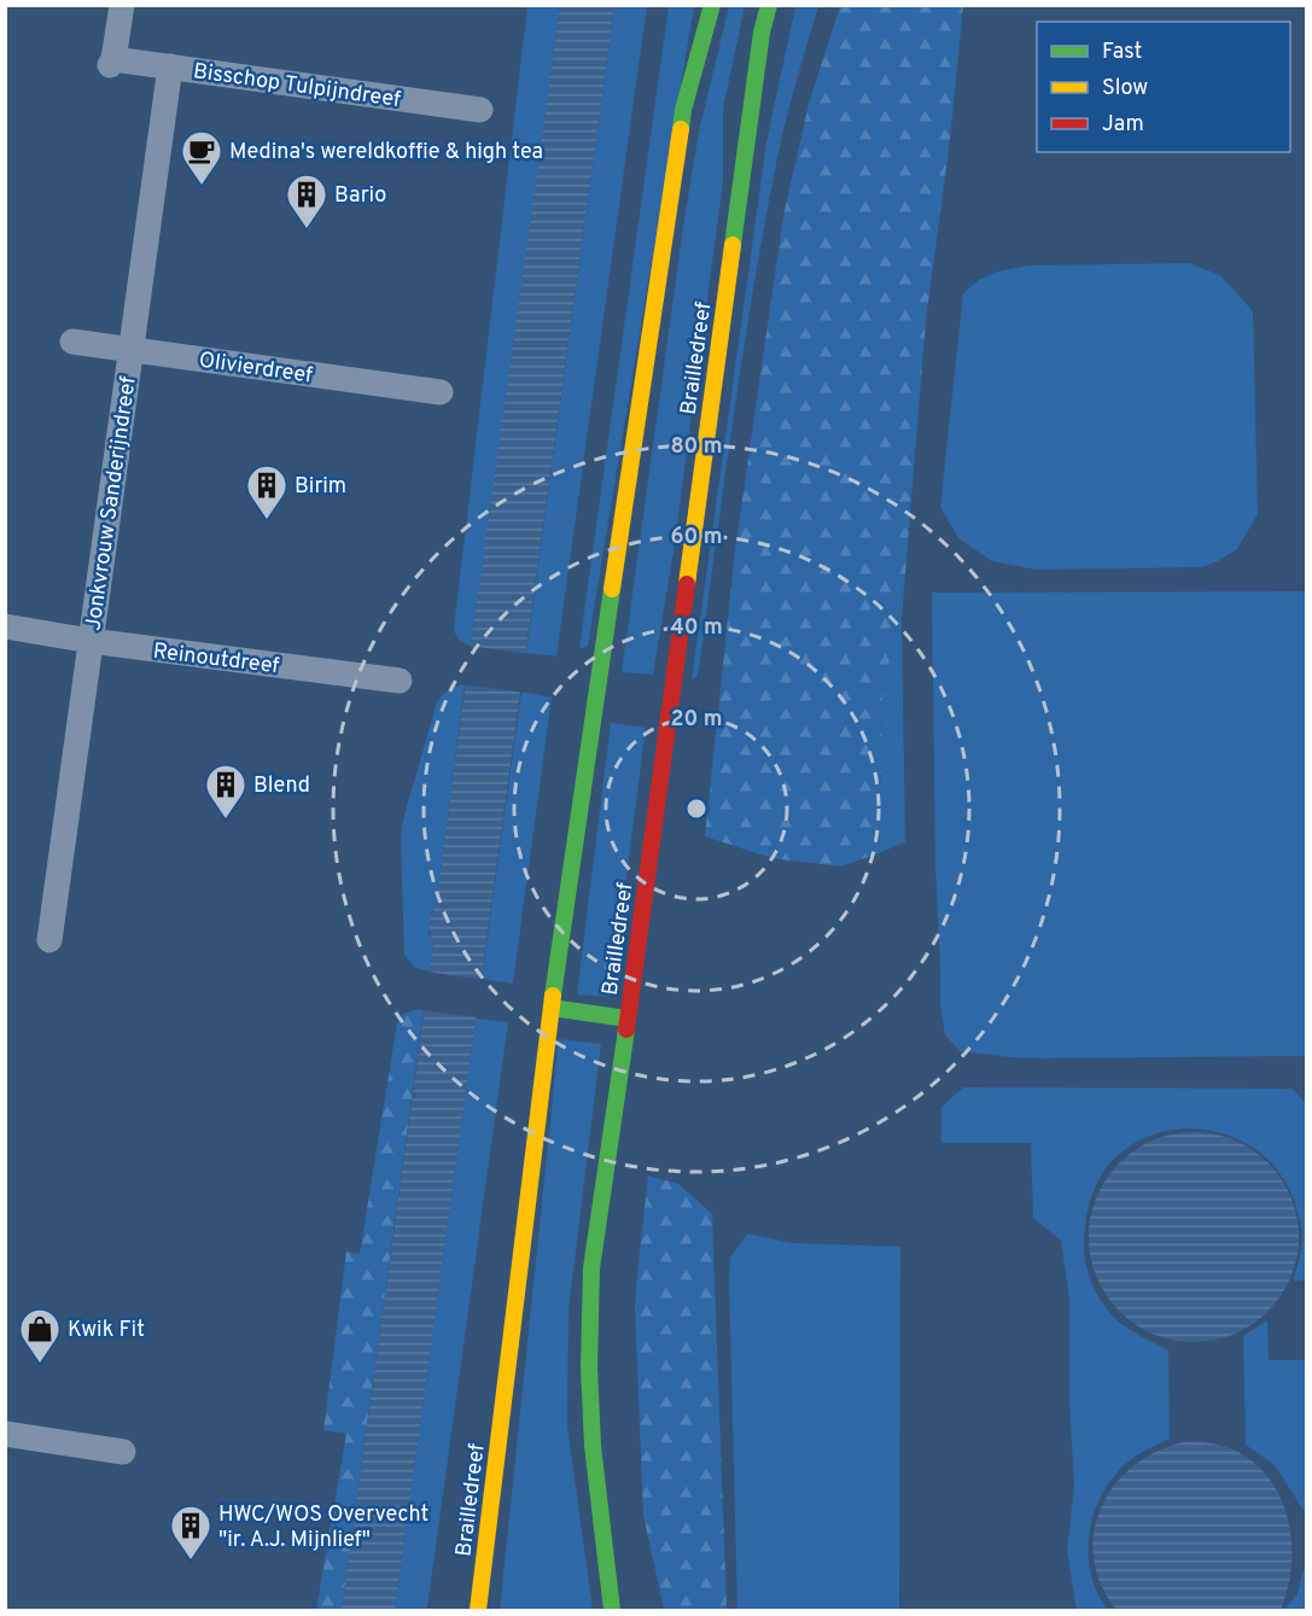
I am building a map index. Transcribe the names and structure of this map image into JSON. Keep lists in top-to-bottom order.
{
  "streets": {
    "main road": ["Brailledreef"],
    "street": [
      "Bisschop Tulpijndreef",
      "Olivierdreef",
      "Jonkvrouw Sanderijndreef",
      "Reinoutdreef"
    ]
  },
  "crossings": [
    ["Bisschop Tulpijndreef", "Jonkvrouw Sanderijndreef"],
    ["Olivierdreef", "Jonkvrouw Sanderijndreef"],
    ["Jonkvrouw Sanderijndreef", "Reinoutdreef"]
  ],
  "places": {
    "cafe": ["Medina's wereldkoffie & high tea"],
    "building": [
      "Bario",
      "Birim",
      "Blend",
      "HWC/WOS Overvecht \"ir. A.J. Mijnlief\""
    ],
    "shop": ["Kwik Fit"]
  },
  "legend": ["Fast", "Slow", "Jam"],
  "rings": [
    "80 m",
    "60 m",
    "40 m",
    "20 m"
  ]
}
